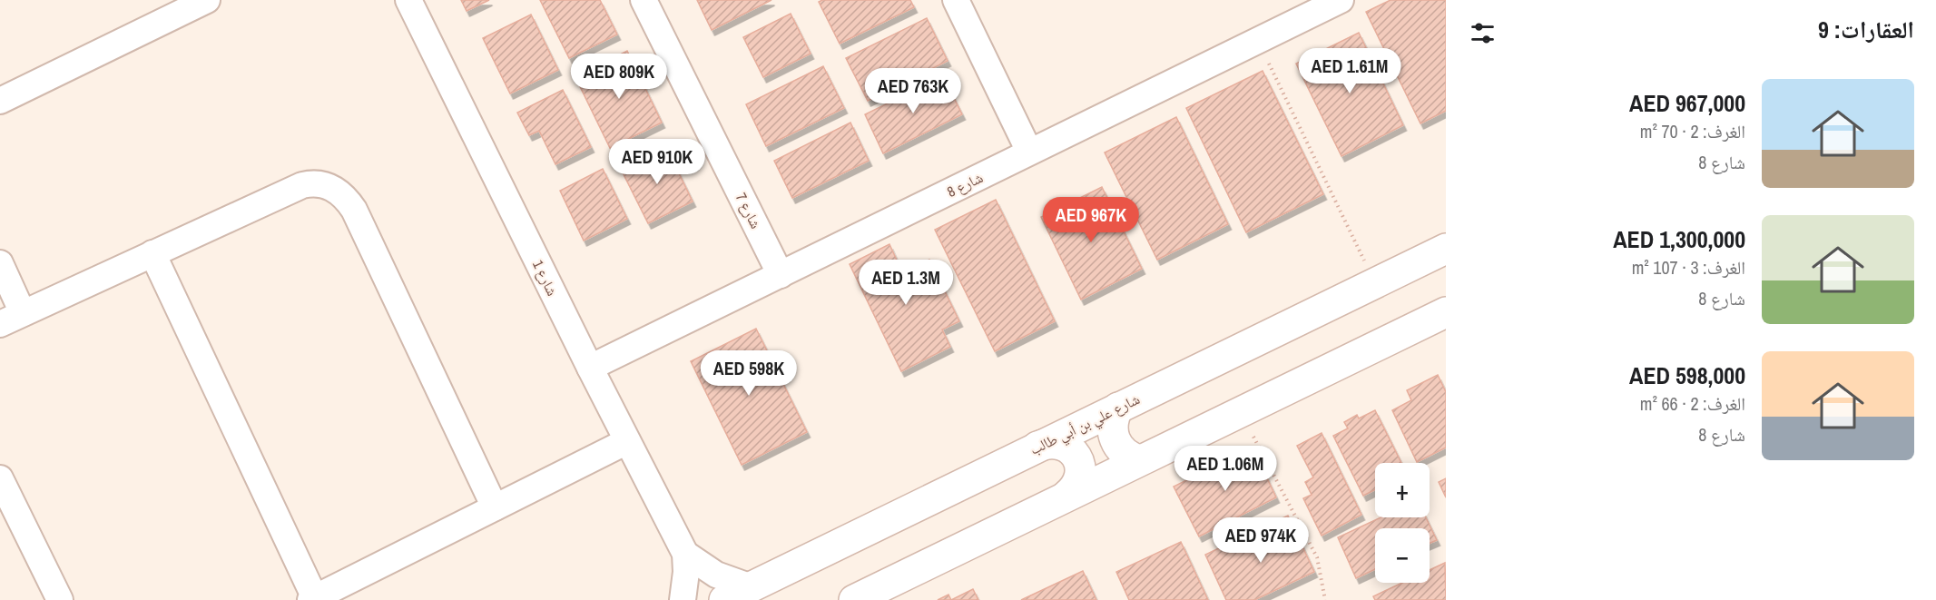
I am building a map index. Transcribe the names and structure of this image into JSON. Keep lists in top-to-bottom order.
{
  "streets": {
    "street": [
      "شارع 8",
      "شارع 7",
      "شارع 1",
      "شارع علي بن أبي طالب"
    ]
  },
  "crossings": [
    ["شارع 8", "شارع 7"],
    ["شارع 8", "شارع 1"],
    ["شارع 1", "شارع علي بن أبي طالب"]
  ],
  "page": {
    "heading": "العقارات: 9",
    "price": [
      "AED 1.61M",
      "AED 809K",
      "AED 763K",
      "AED 910K",
      "AED 967K",
      "AED 1.3M",
      "AED 598K",
      "AED 1.06M",
      "AED 974K"
    ],
    "list": [
      {
        "name": "AED 967,000",
        "note": "الغرف: 2 · 70 m² · شارع 8"
      },
      {
        "name": "AED 1,300,000",
        "note": "الغرف: 3 · 107 m² · شارع 8"
      },
      {
        "name": "AED 598,000",
        "note": "الغرف: 2 · 66 m² · شارع 8"
      }
    ],
    "map_buttons": ["+", "−"]
  }
}
